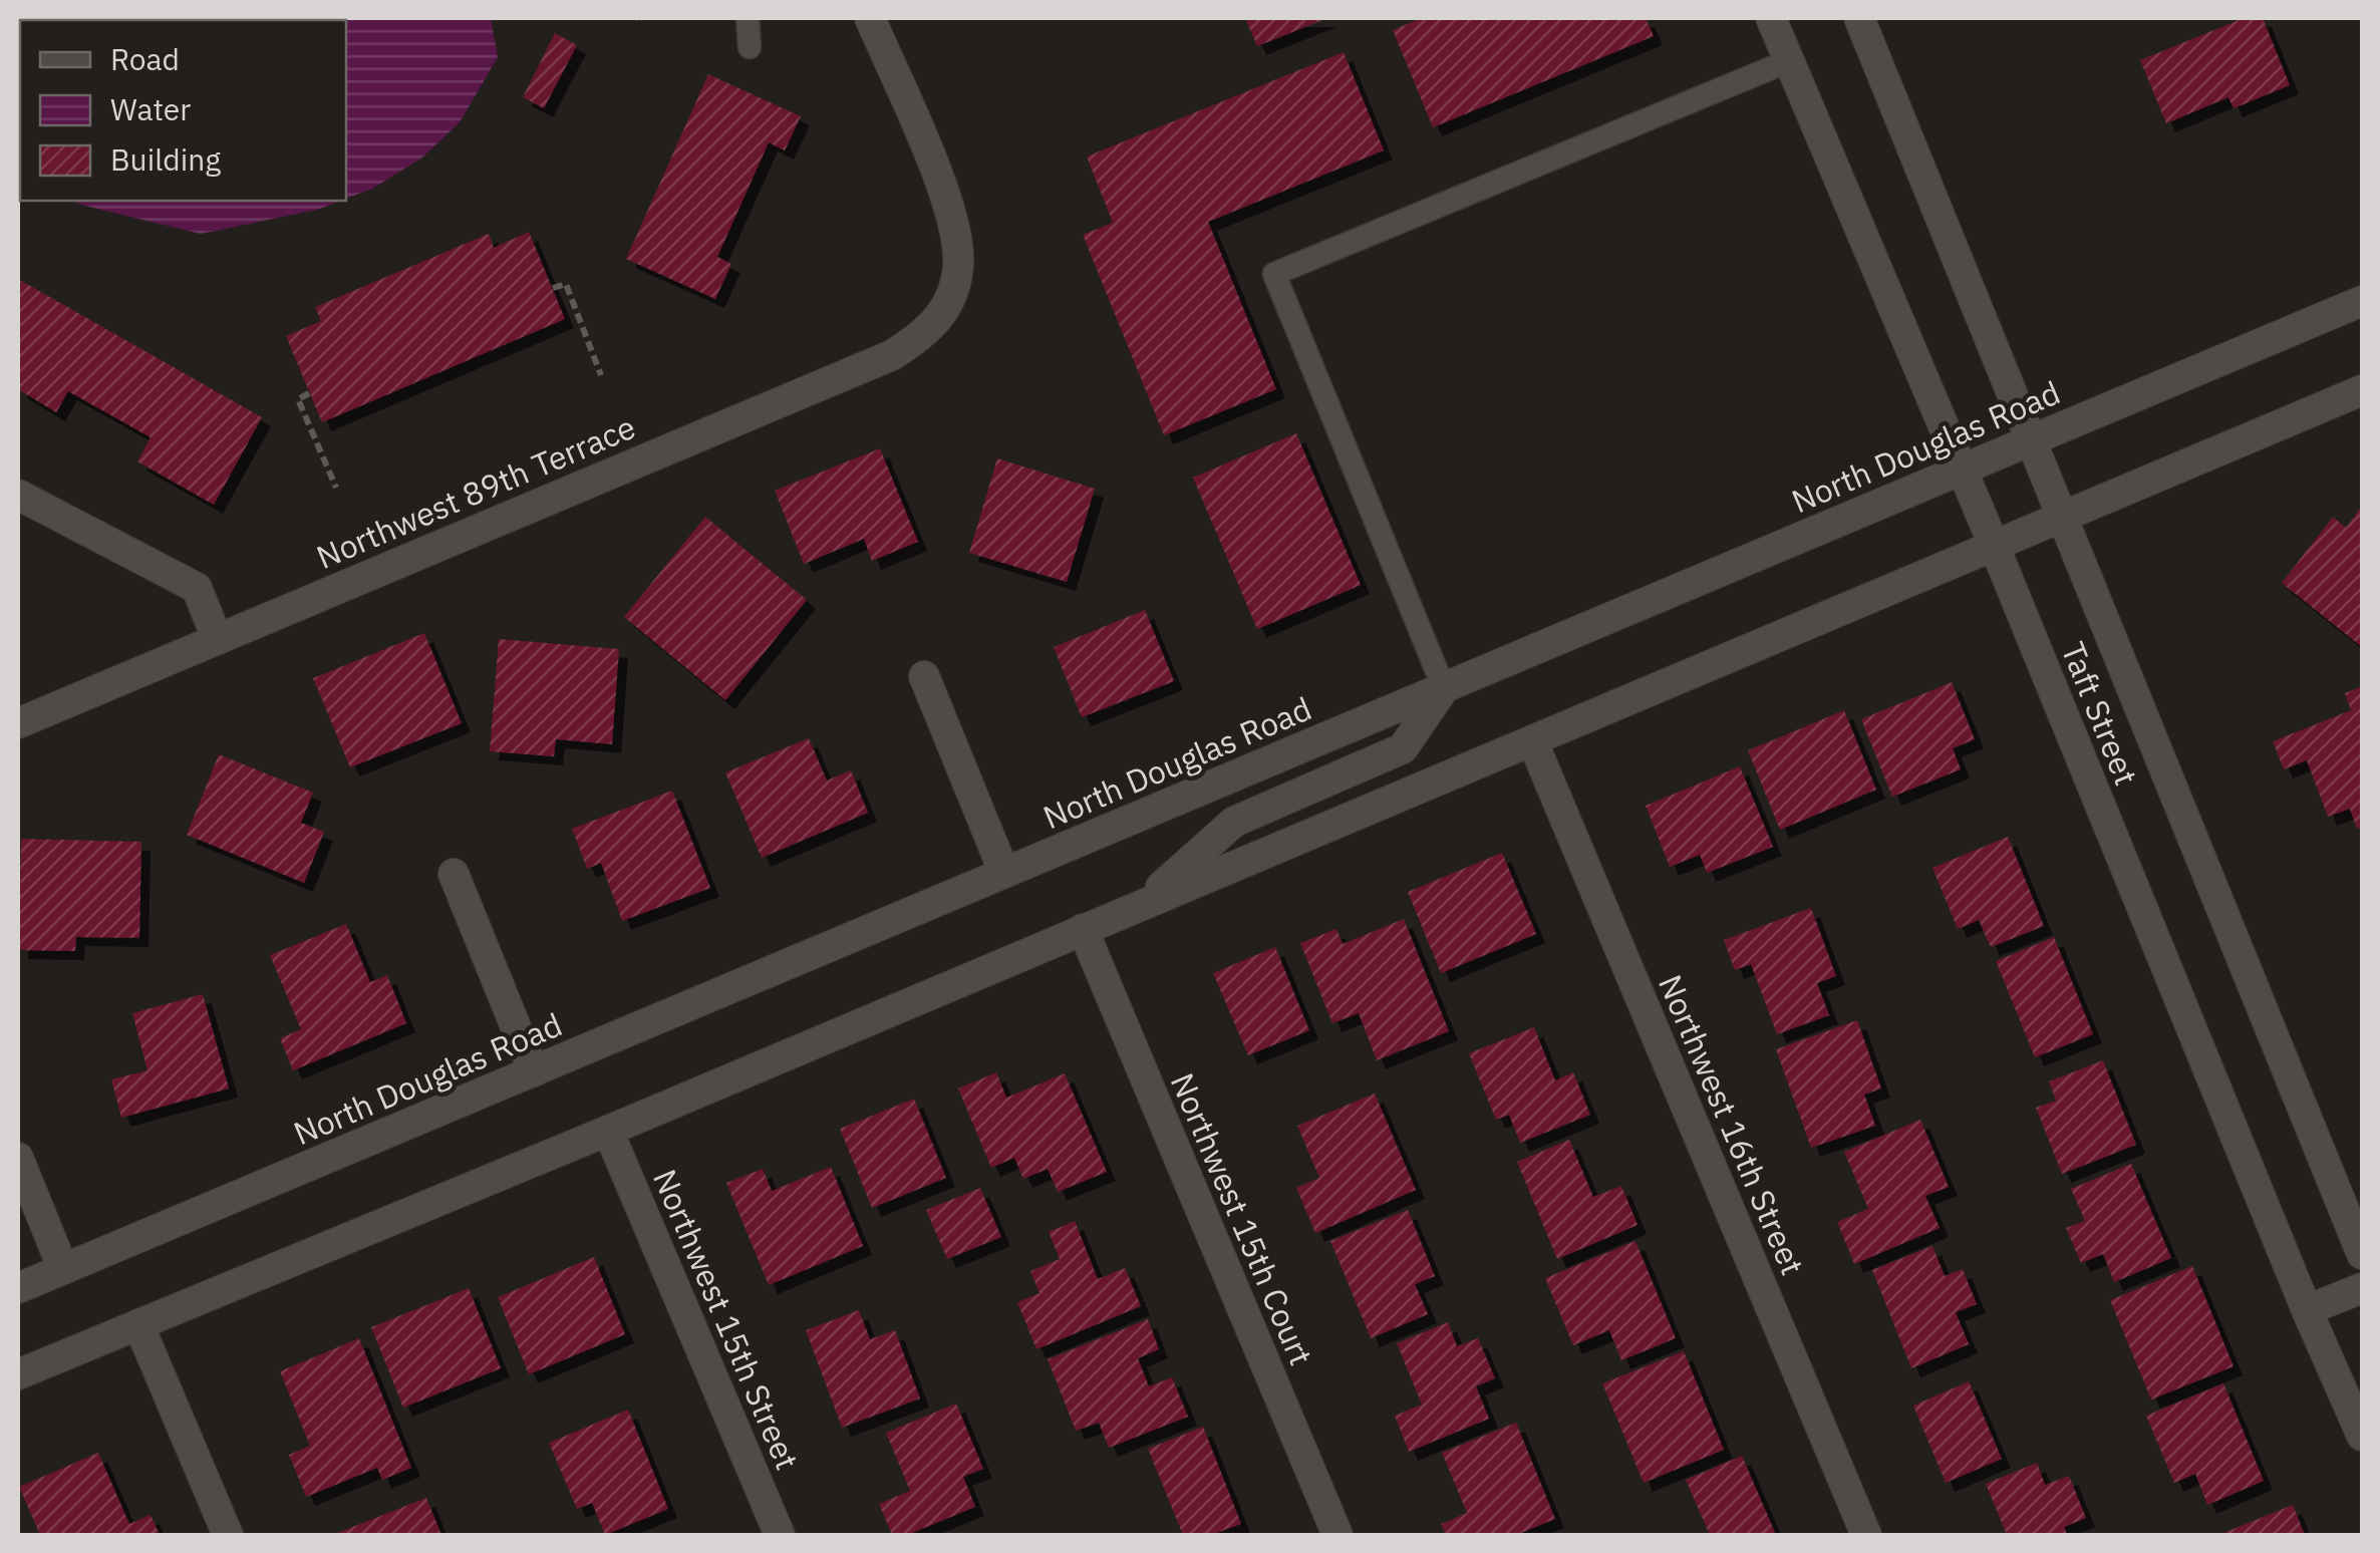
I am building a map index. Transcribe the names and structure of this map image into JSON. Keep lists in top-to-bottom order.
{
  "streets": {
    "street": [
      "North Douglas Road",
      "Northwest 89th Terrace",
      "Taft Street",
      "Northwest 16th Street",
      "Northwest 15th Court",
      "Northwest 15th Street"
    ]
  },
  "crossings": [
    ["North Douglas Road", "Taft Street"]
  ],
  "legend": ["Road", "Water", "Building"]
}
